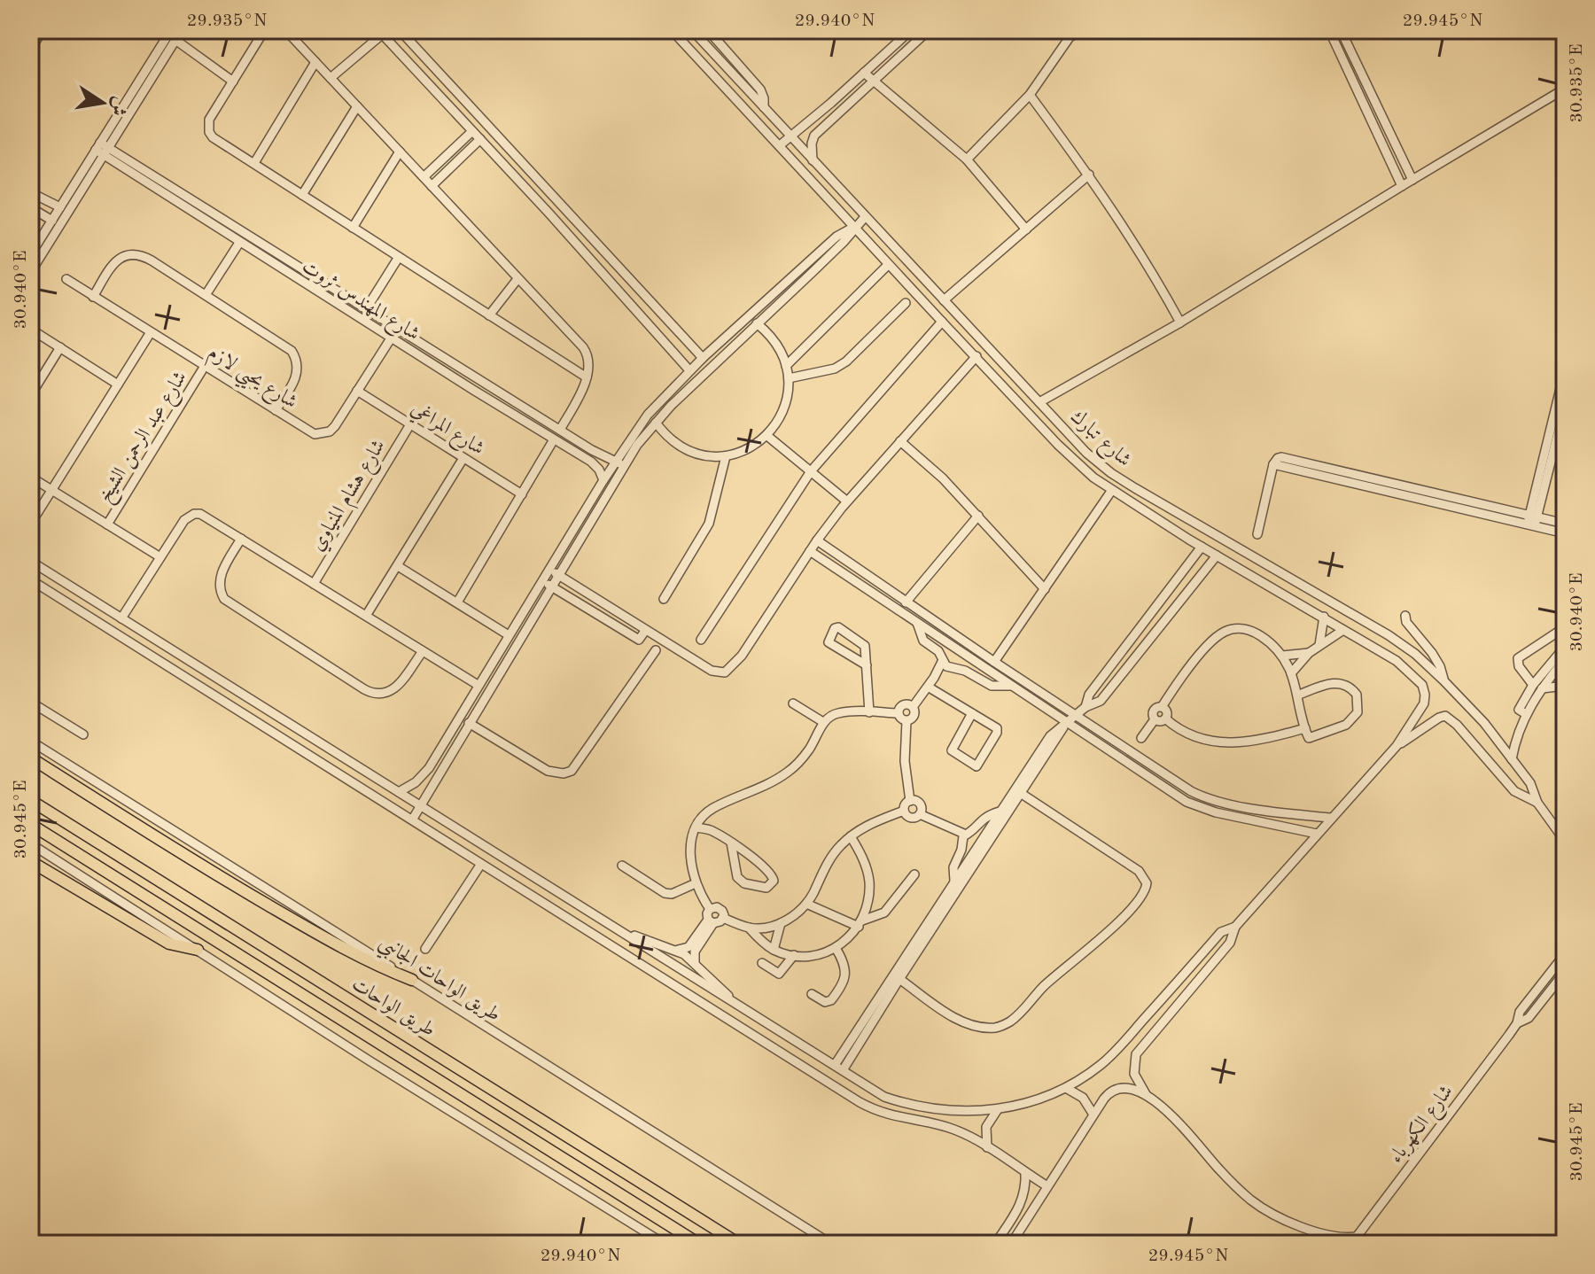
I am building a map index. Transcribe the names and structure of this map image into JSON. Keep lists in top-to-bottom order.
{
  "streets": {
    "highway": ["طريق الواحات"],
    "street": [
      "شارع المهندس ثروت",
      "شارع يحيي لازم",
      "شارع المراغي",
      "شارع عبد الرحمن الشيخ",
      "شارع تبارك",
      "شارع هشام المنياوي",
      "طريق الواحات الجانبي",
      "شارع الكهرباء"
    ]
  },
  "crossings": [
    ["شارع المهندس ثروت", "شارع يحيي لازم"],
    ["شارع يحيي لازم", "شارع المراغي"],
    ["شارع يحيي لازم", "شارع عبد الرحمن الشيخ"],
    ["شارع المراغي", "شارع هشام المنياوي"]
  ],
  "north": "right",
  "coordinates": [
    "29.935°N",
    "29.940°N",
    "29.945°N",
    "30.935°E",
    "30.940°E",
    "30.945°E"
  ]
}
